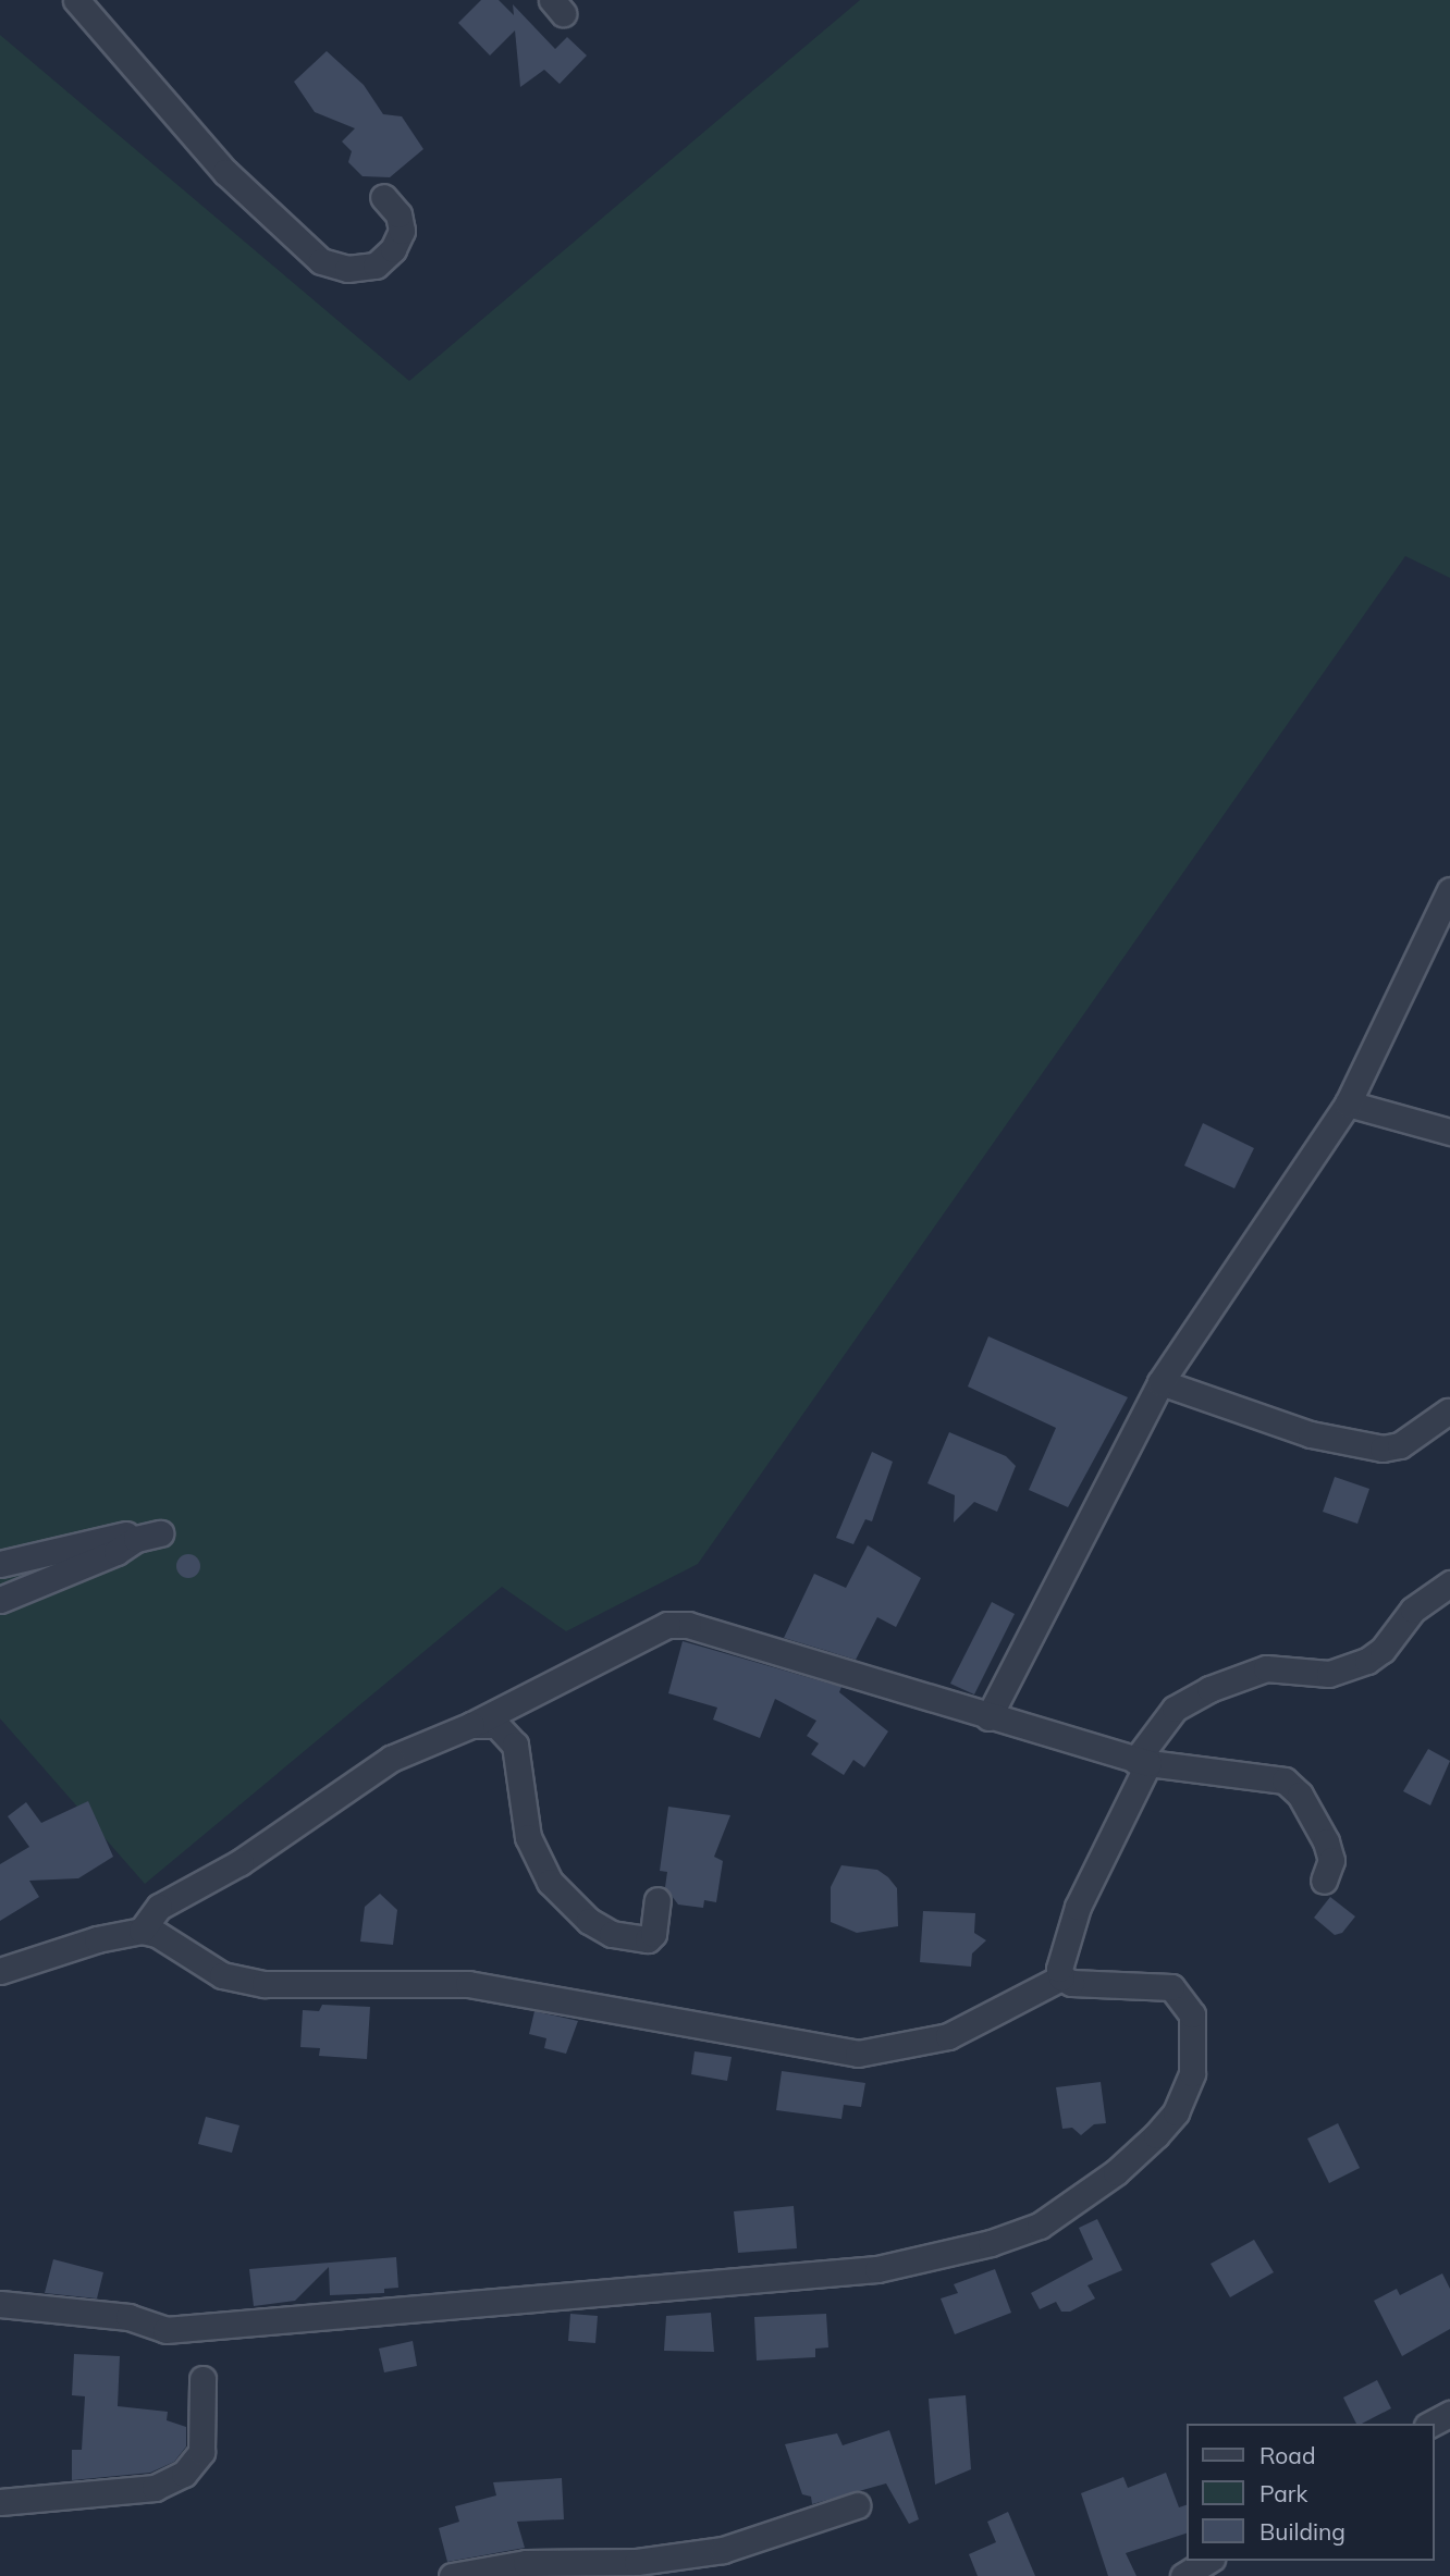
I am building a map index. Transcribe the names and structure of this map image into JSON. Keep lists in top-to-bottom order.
{
  "legend": ["Road", "Park", "Building"]
}
